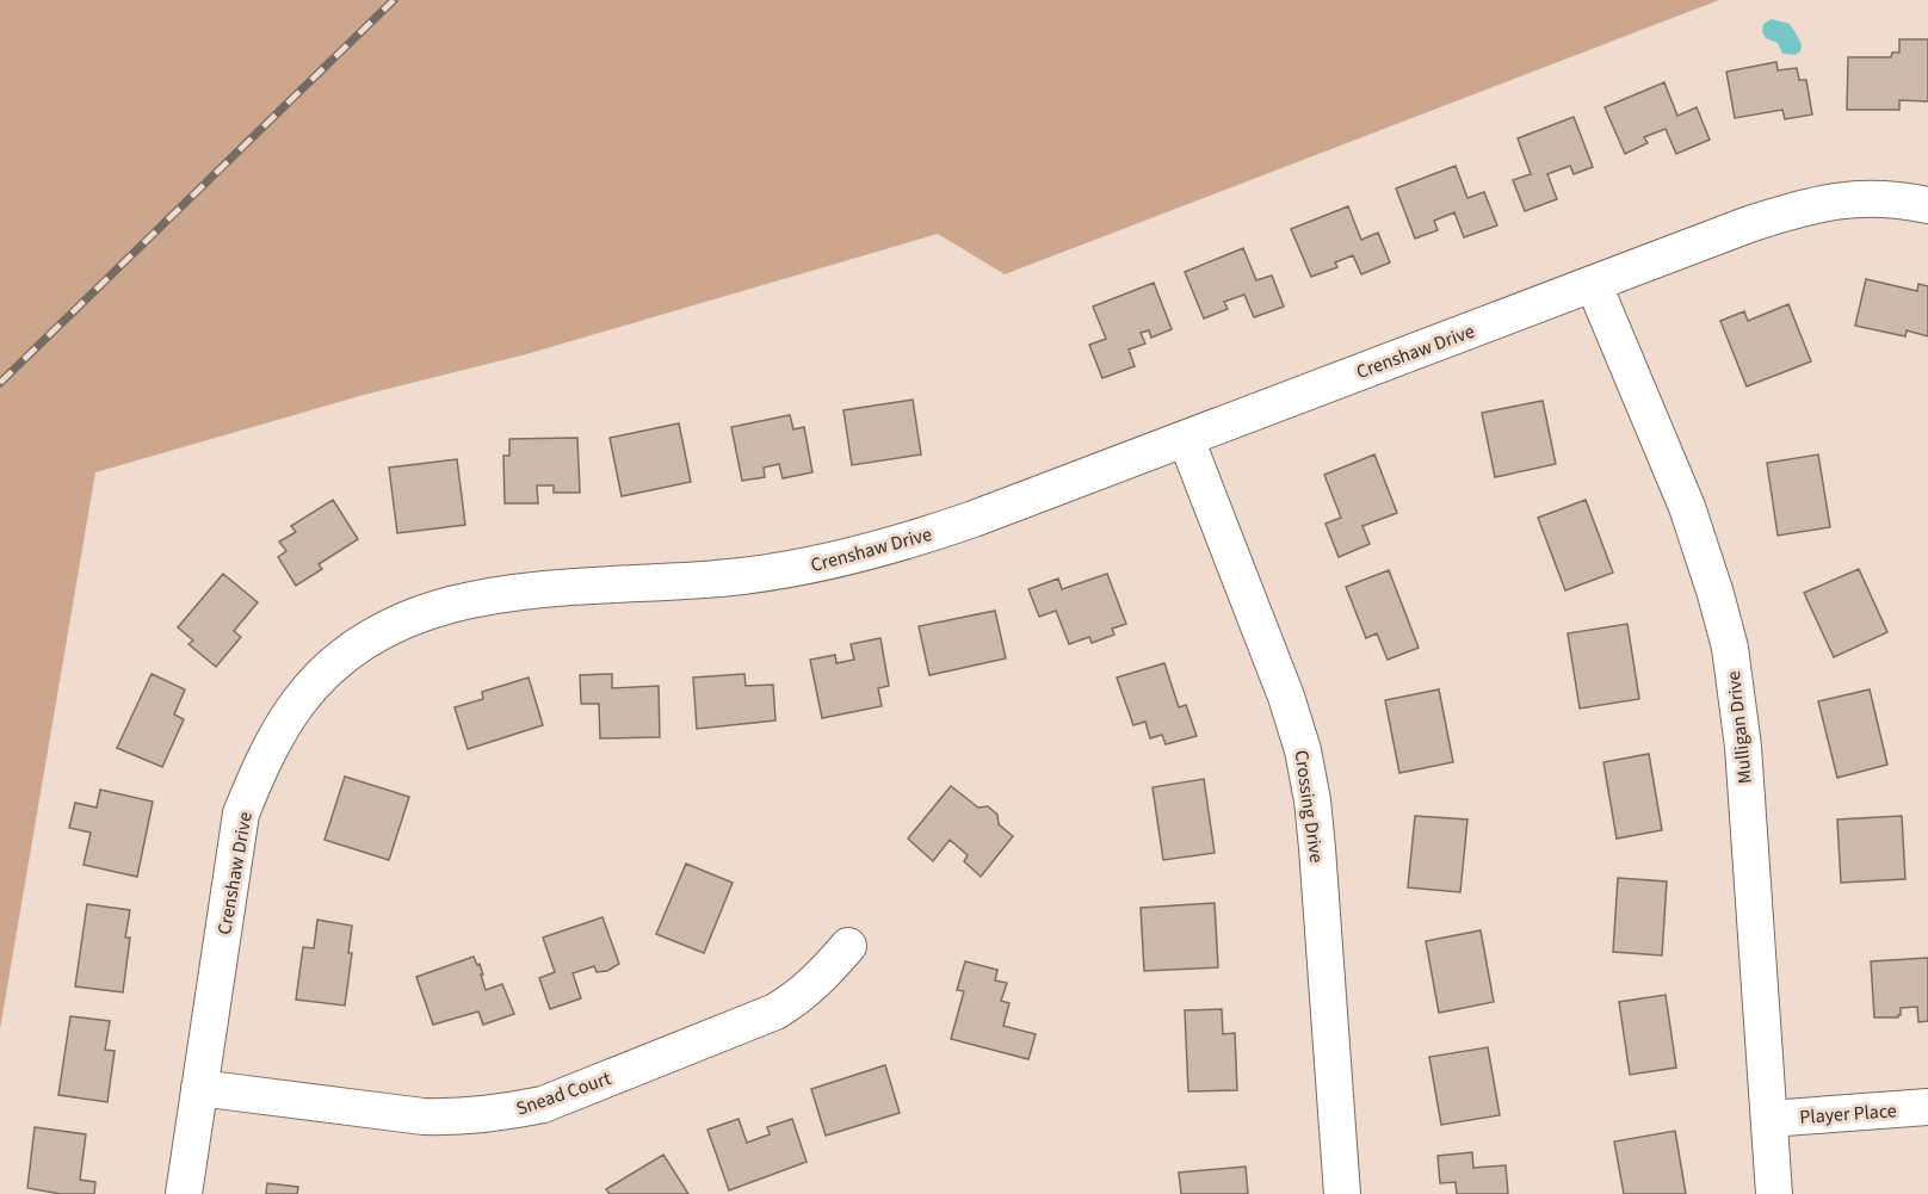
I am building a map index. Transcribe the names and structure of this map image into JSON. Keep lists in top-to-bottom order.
{
  "streets": {
    "street": [
      "Crenshaw Drive",
      "Mulligan Drive",
      "Crossing Drive",
      "Snead Court",
      "Player Place"
    ]
  },
  "crossings": [
    ["Crenshaw Drive", "Mulligan Drive"],
    ["Crenshaw Drive", "Crossing Drive"],
    ["Crenshaw Drive", "Snead Court"],
    ["Mulligan Drive", "Player Place"]
  ]
}
